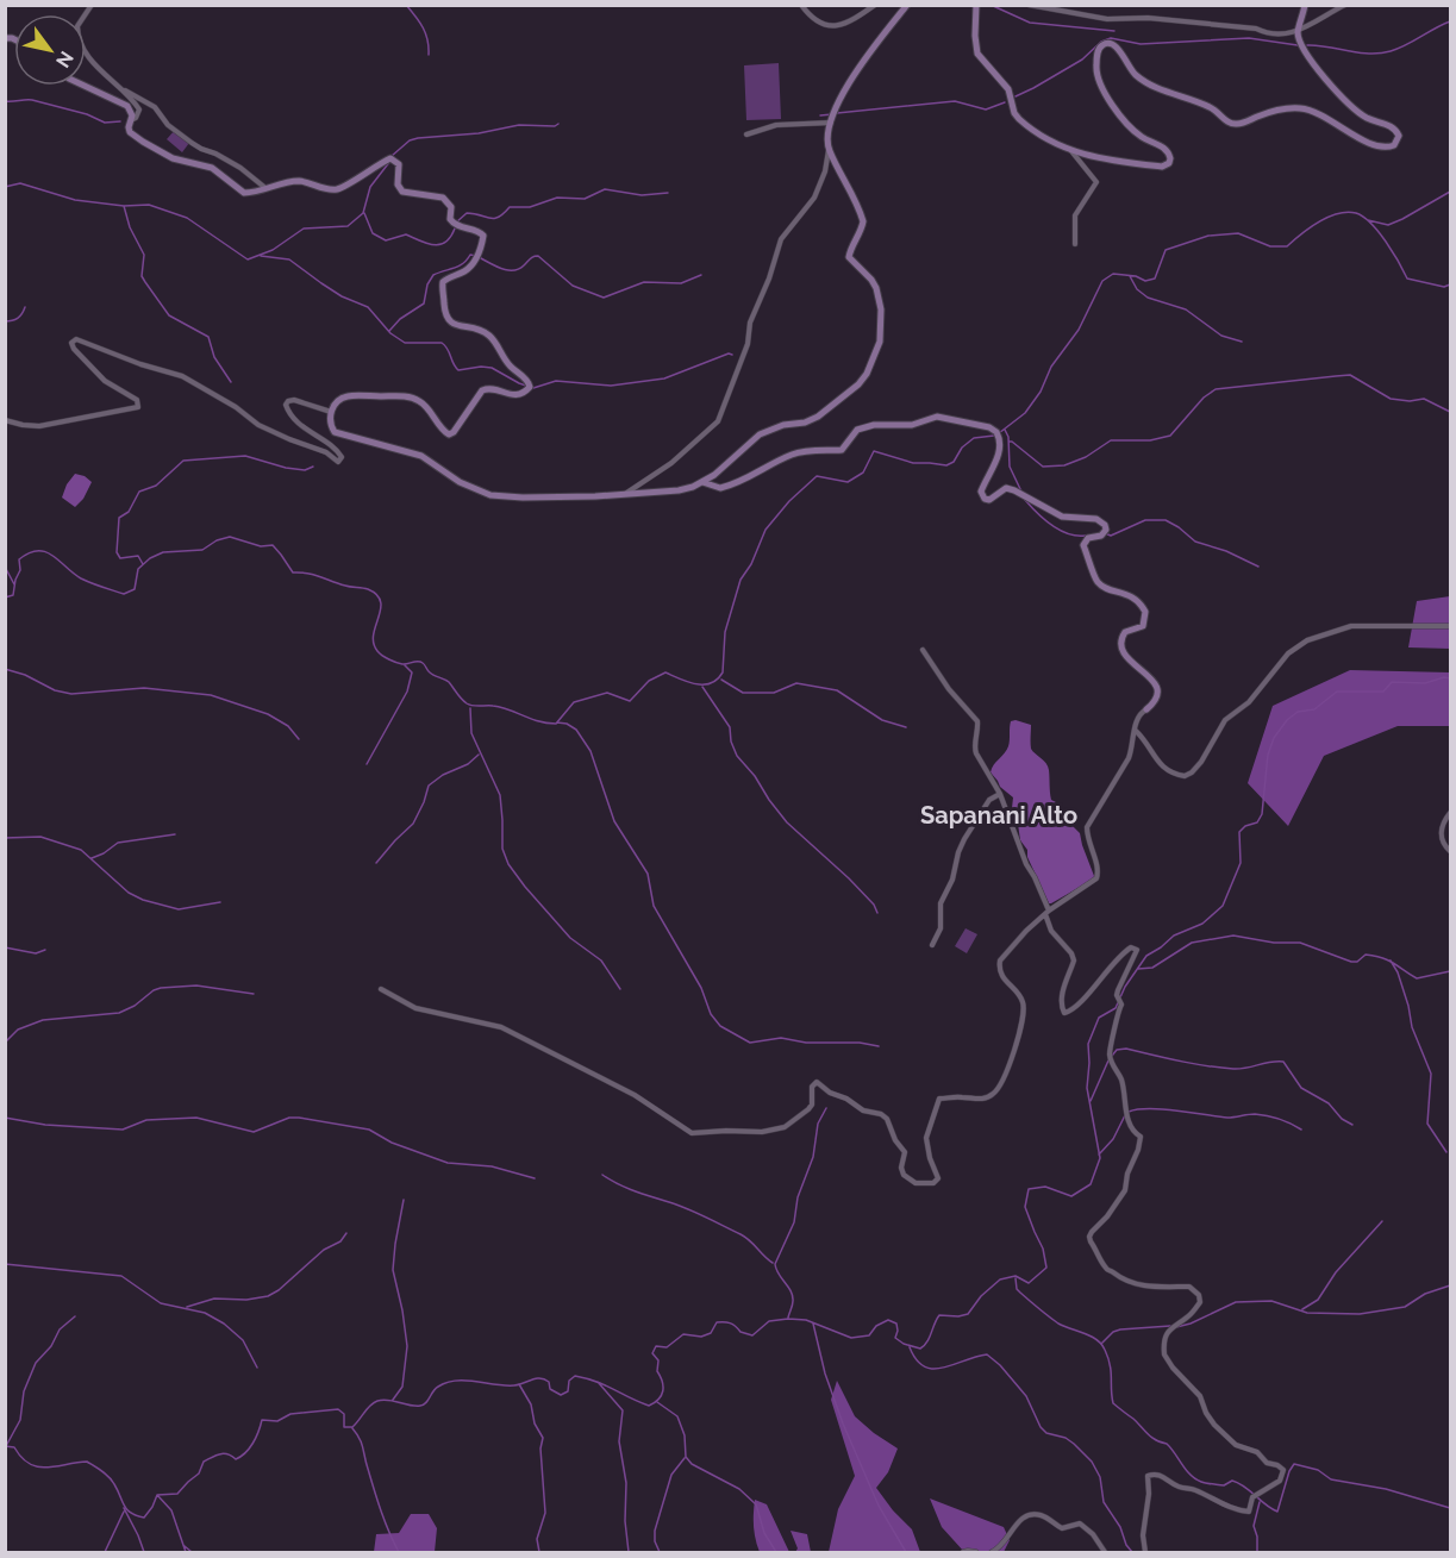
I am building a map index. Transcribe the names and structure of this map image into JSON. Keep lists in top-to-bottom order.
{
  "districts": ["Sapanani Alto"],
  "north": "bottom right"
}
